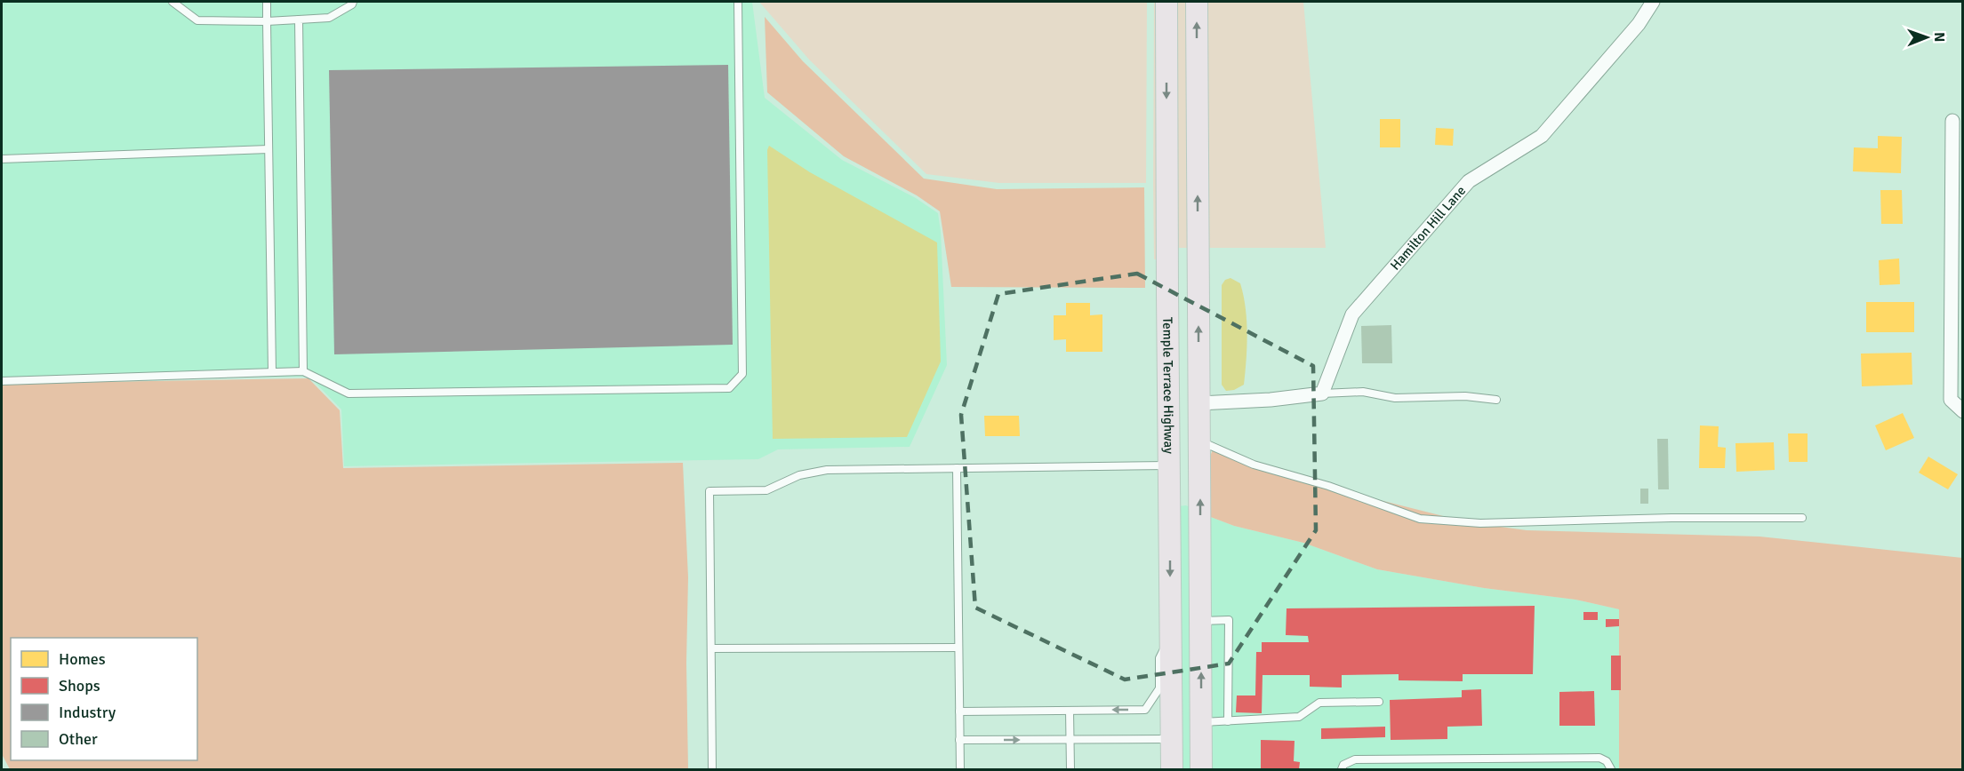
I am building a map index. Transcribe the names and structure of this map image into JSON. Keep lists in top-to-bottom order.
{
  "streets": {
    "main road": ["Temple Terrace Highway"],
    "street": ["Hamilton Hill Lane"]
  },
  "legend": [
    "Homes",
    "Shops",
    "Industry",
    "Other"
  ],
  "north": "right"
}
